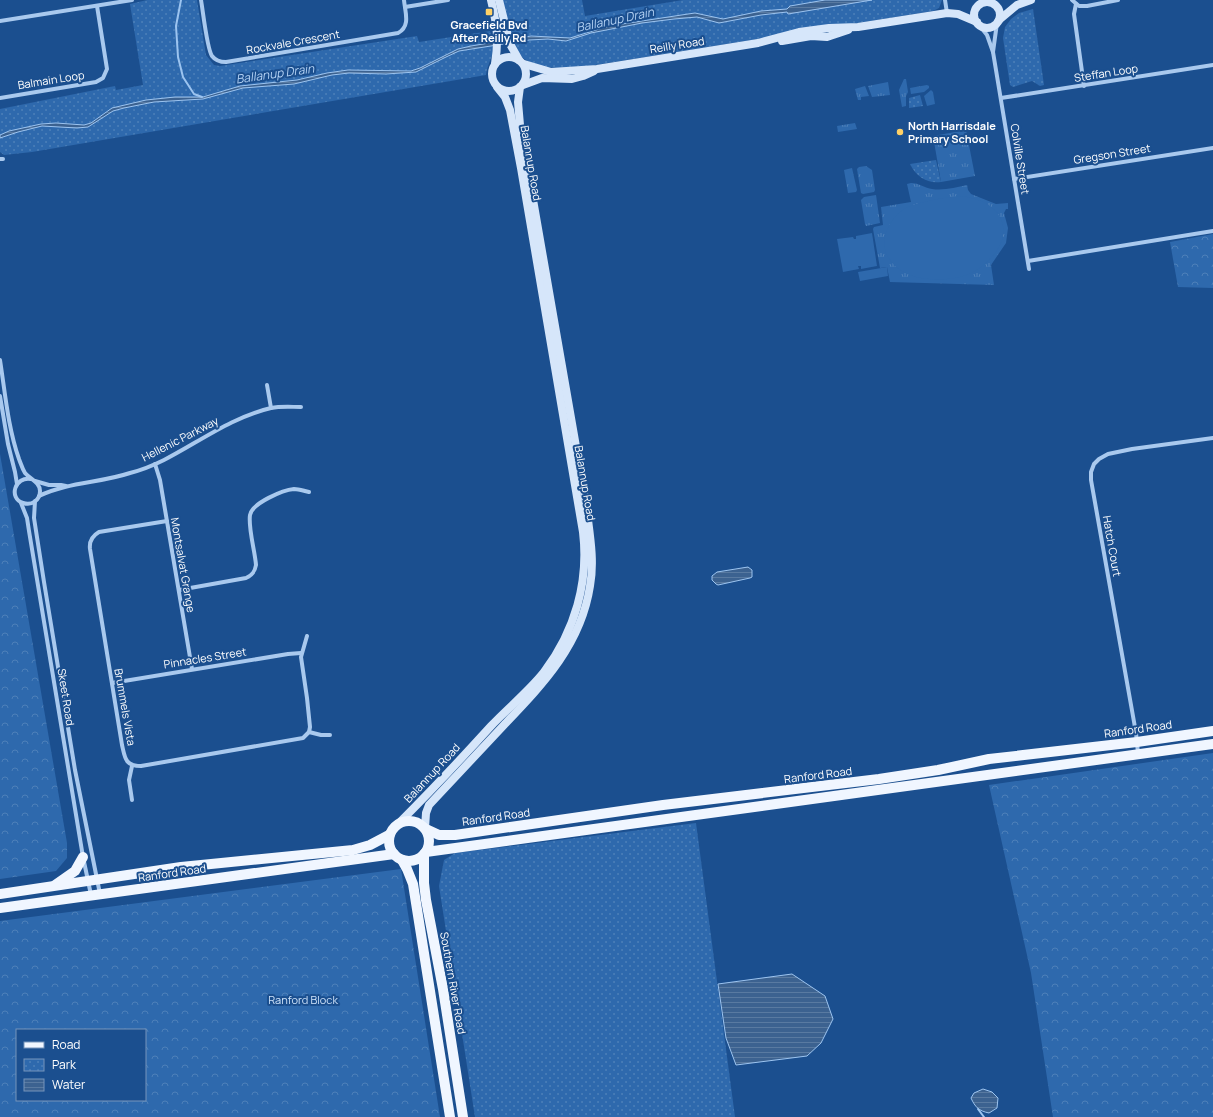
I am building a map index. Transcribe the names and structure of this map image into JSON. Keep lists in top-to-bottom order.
{
  "streets": {
    "main road": ["Ranford Road", "Southern River Road"],
    "street": [
      "Rockvale Crescent",
      "Reilly Road",
      "Steffan Loop",
      "Balmain Loop",
      "Gregson Street",
      "Colville Street",
      "Balannup Road",
      "Hellenic Parkway",
      "Hatch Court",
      "Montsalvat Grange",
      "Pinnacles Street",
      "Skeet Road",
      "Brummels Vista"
    ]
  },
  "crossings": [
    ["Reilly Road", "Colville Street"],
    ["Reilly Road", "Balannup Road"],
    ["Steffan Loop", "Colville Street"],
    ["Gregson Street", "Colville Street"],
    ["Balannup Road", "Ranford Road"],
    ["Balannup Road", "Southern River Road"],
    ["Hellenic Parkway", "Montsalvat Grange"],
    ["Hellenic Parkway", "Skeet Road"],
    ["Hatch Court", "Ranford Road"],
    ["Montsalvat Grange", "Pinnacles Street"],
    ["Montsalvat Grange", "Brummels Vista"],
    ["Pinnacles Street", "Brummels Vista"],
    ["Skeet Road", "Ranford Road"],
    ["Ranford Road", "Southern River Road"]
  ],
  "water": ["Ballanup Drain"],
  "parks": ["Ranford Block"],
  "places": {
    "transit": ["Gracefield Bvd After Reilly Rd"],
    "other": ["North Harrisdale Primary School"]
  },
  "legend": ["Road", "Park", "Water"]
}
